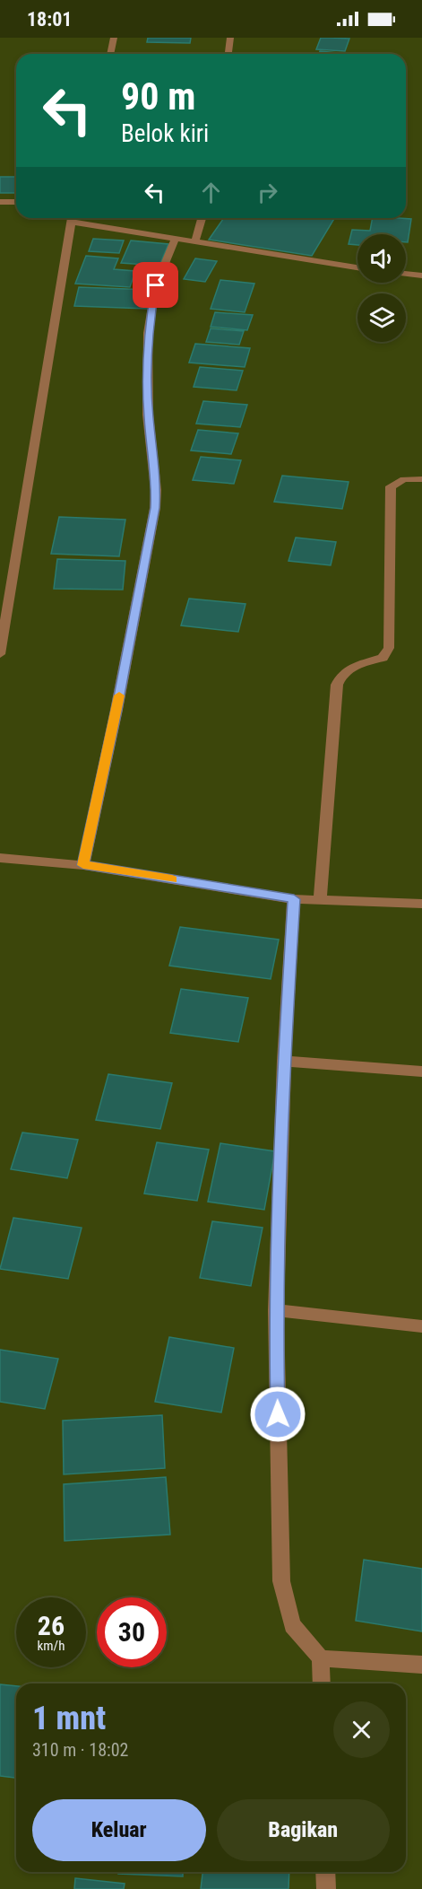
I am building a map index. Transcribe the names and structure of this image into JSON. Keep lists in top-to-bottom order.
{
  "page": {
    "status": "18:01",
    "turn": ["90 m", "Belok kiri"],
    "speed": "26 km/h",
    "limit": "30",
    "heading": ["1 mnt", "310 m · 18:02"],
    "buttons": ["Keluar", "Bagikan"]
  }
}
